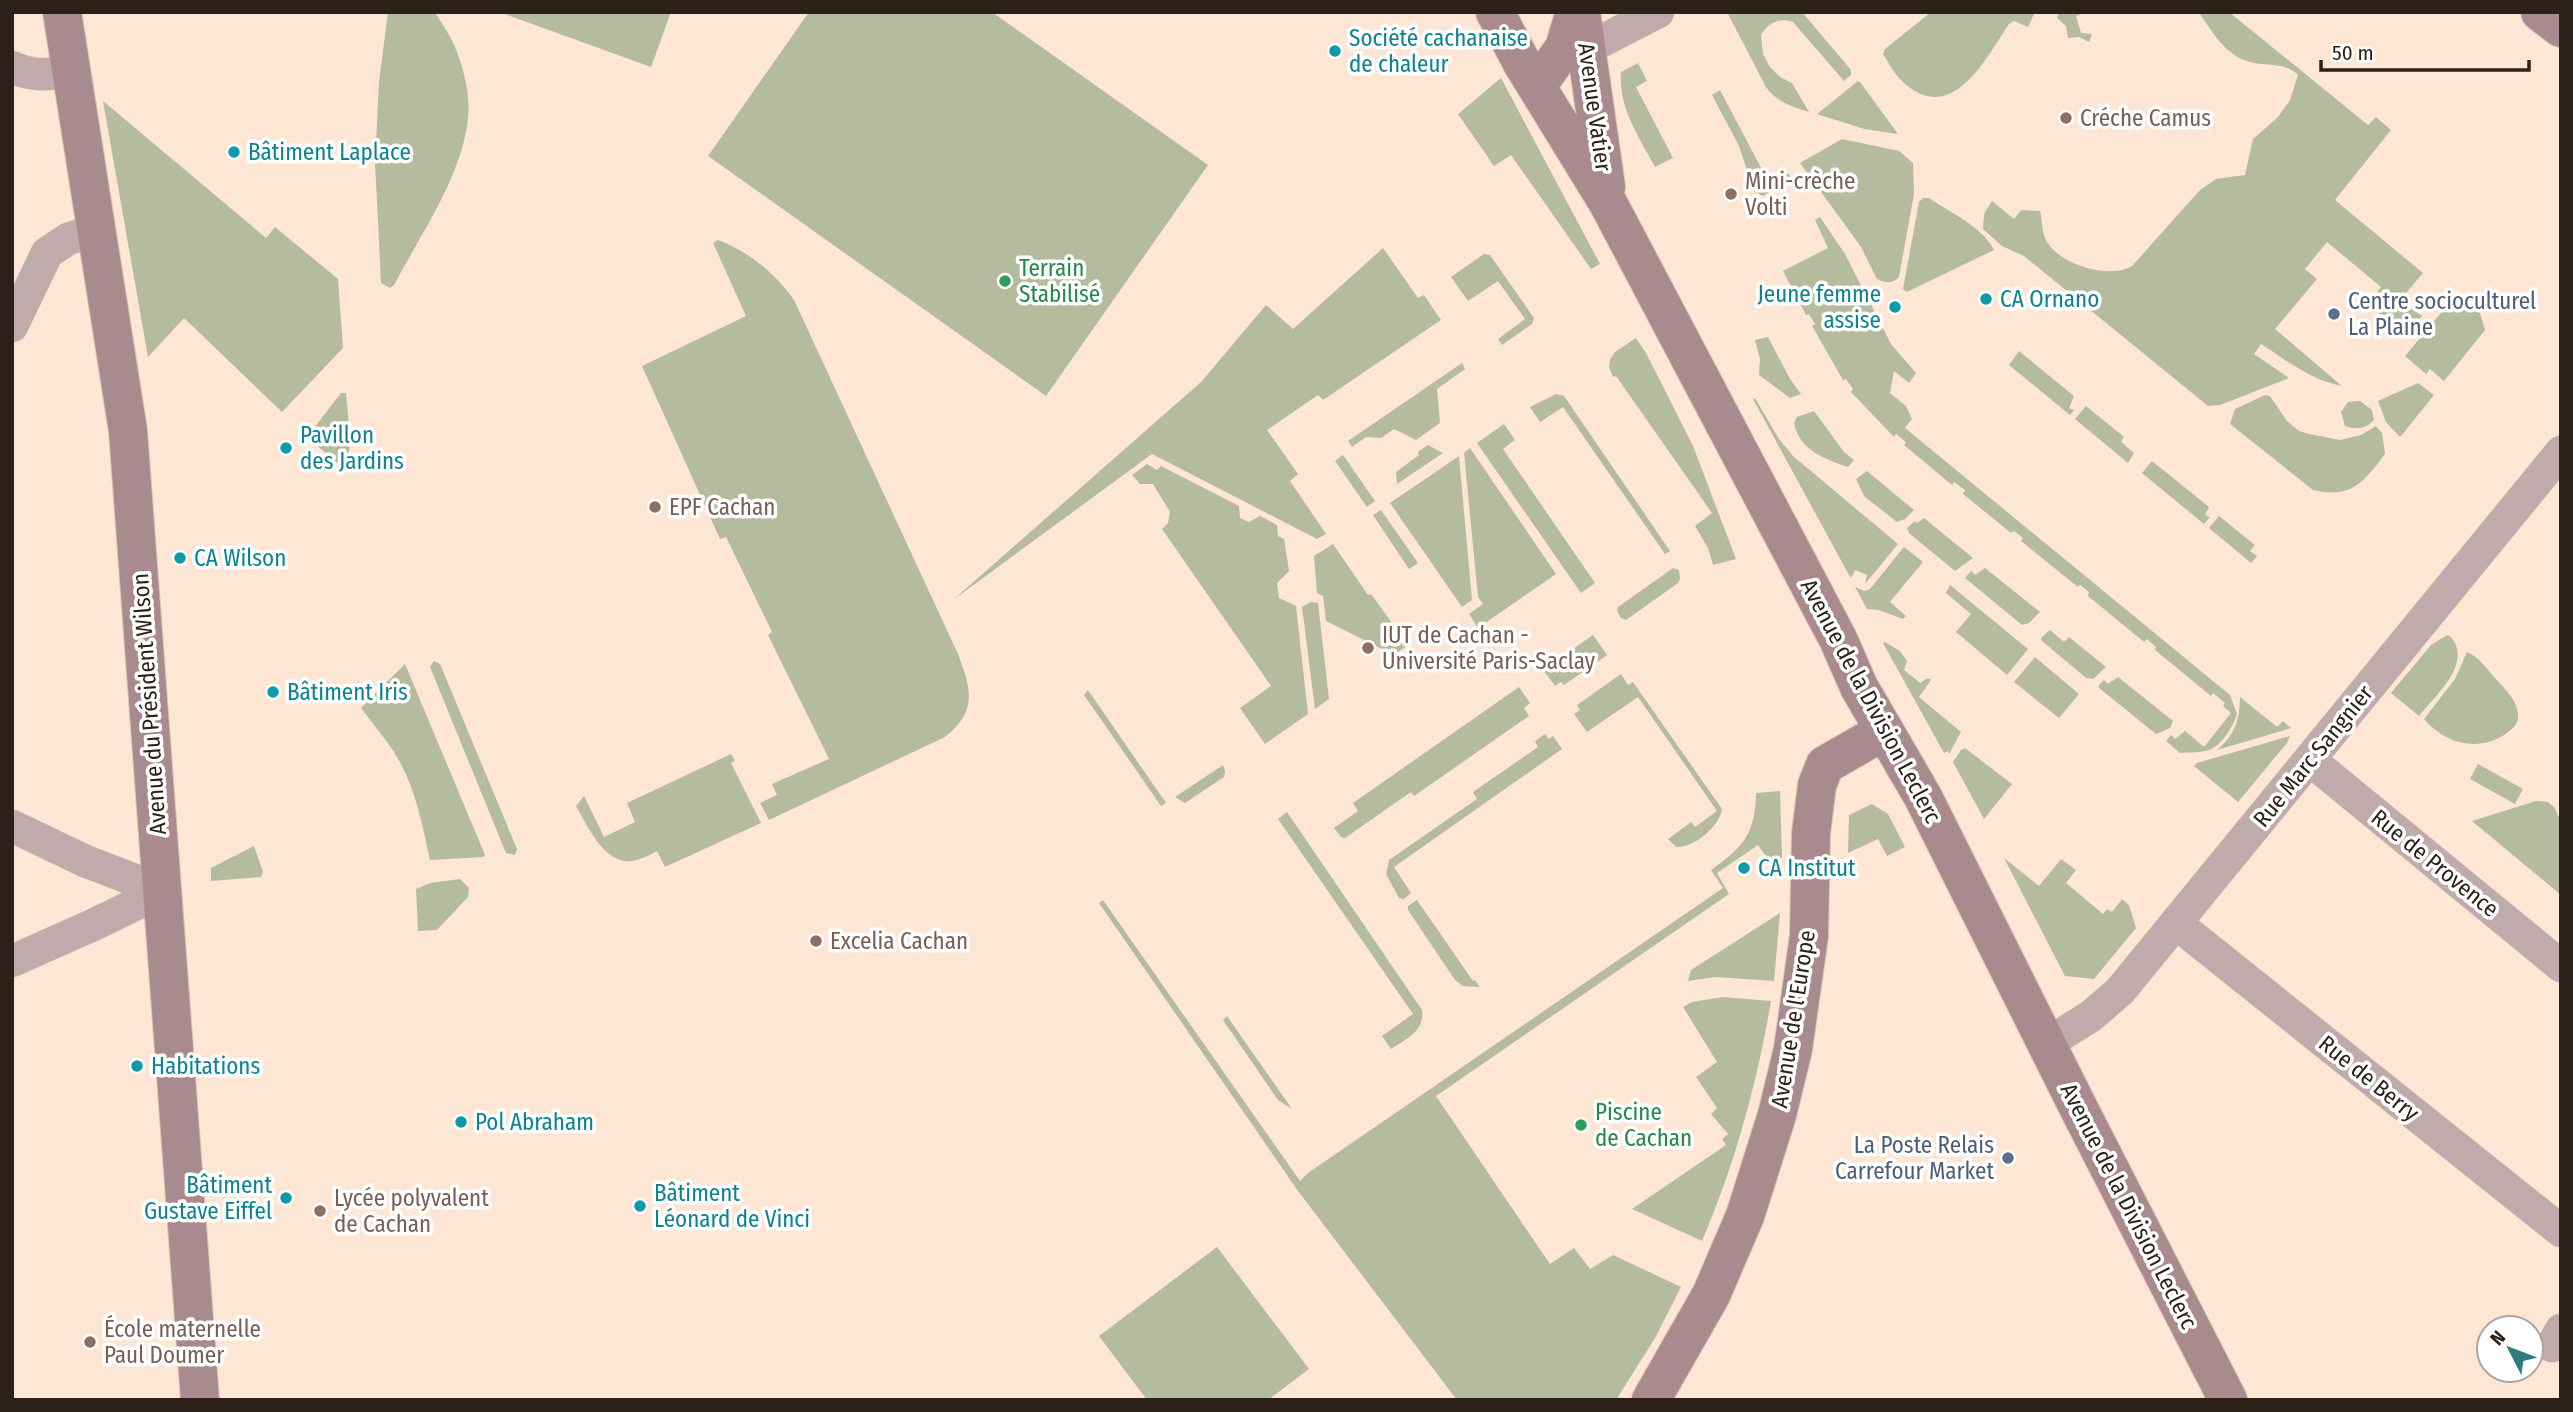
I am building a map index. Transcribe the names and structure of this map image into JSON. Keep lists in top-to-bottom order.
{
  "streets": {
    "street": [
      "Avenue Vatier",
      "Avenue de la Division Leclerc",
      "Avenue du Président Wilson",
      "Rue Marc Sangnier",
      "Rue de Provence",
      "Avenue de l'Europe",
      "Rue de Berry"
    ]
  },
  "crossings": [
    ["Avenue Vatier", "Avenue de la Division Leclerc"],
    ["Avenue de la Division Leclerc", "Rue Marc Sangnier"],
    ["Avenue de la Division Leclerc", "Avenue de l'Europe"],
    ["Rue Marc Sangnier", "Rue de Provence"],
    ["Rue Marc Sangnier", "Rue de Berry"]
  ],
  "places": [
    "Société cachanaise de chaleur",
    "Créche Camus",
    "Bâtiment Laplace",
    "Mini-crèche Volti",
    "Terrain Stabilisé",
    "CA Ornano",
    "Jeune femme assise",
    "Centre socioculturel La Plaine",
    "Pavillon des Jardins",
    "EPF Cachan",
    "CA Wilson",
    "IUT de Cachan - Université Paris-Saclay",
    "Bâtiment Iris",
    "CA Institut",
    "Excelia Cachan",
    "Habitations",
    "Pol Abraham",
    "Piscine de Cachan",
    "La Poste Relais Carrefour Market",
    "Bâtiment Gustave Eiffel",
    "Bâtiment Léonard de Vinci",
    "Lycée polyvalent de Cachan",
    "École maternelle Paul Doumer"
  ],
  "scale_bar": "50 m",
  "north": "top left"
}
